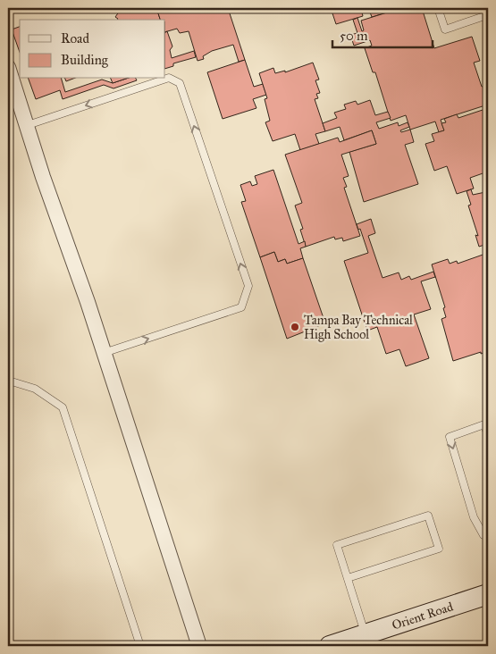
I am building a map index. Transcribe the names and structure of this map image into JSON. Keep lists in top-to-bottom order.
{
  "streets": {
    "street": ["Orient Road"]
  },
  "places": ["Tampa Bay Technical High School"],
  "legend": ["Road", "Building"],
  "scale_bar": "50 m"
}
